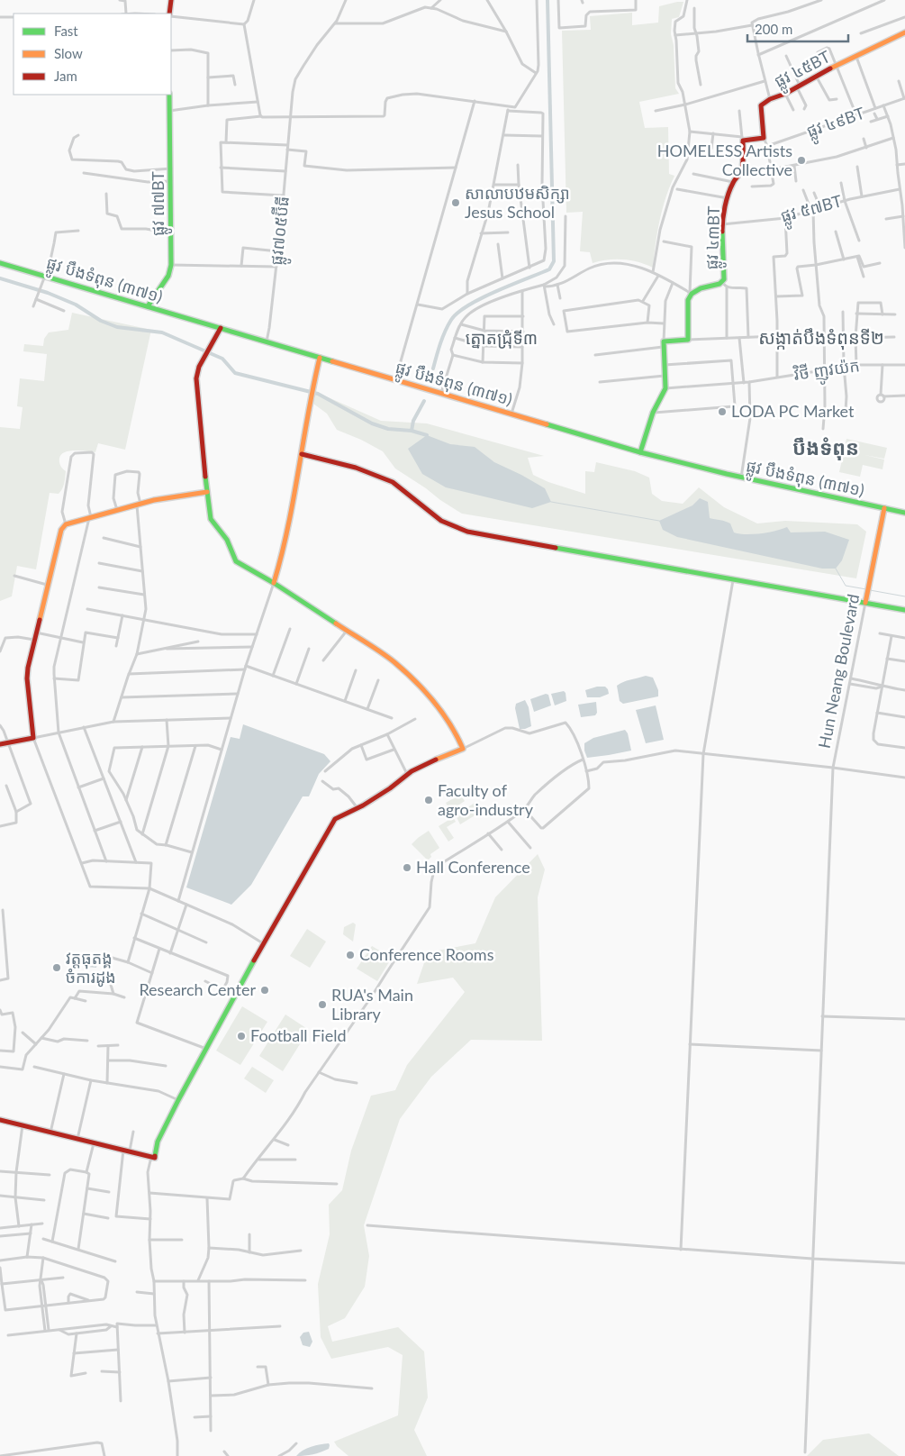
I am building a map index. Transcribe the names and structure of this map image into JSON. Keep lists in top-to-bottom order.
{
  "streets": {
    "street": [
      "ផ្លូវ ៤៥BT",
      "ផ្លូវ ៤៩BT",
      "ផ្លូវ ៧៧BT",
      "ផ្លូវ ៥៧BT",
      "ផ្លូវ៧០៥ប៊ីធី",
      "ផ្លូវ ៤៣BT",
      "ផ្លូវ បឹងទំពុន (៣៧១)",
      "វិថី ញូវយ៉ក",
      "Hun Neang Boulevard"
    ]
  },
  "crossings": [
    ["ផ្លូវ ៧៧BT", "ផ្លូវ បឹងទំពុន (៣៧១)"],
    ["ផ្លូវ ៥៧BT", "ផ្លូវ ៤៣BT"],
    ["ផ្លូវ៧០៥ប៊ីធី", "ផ្លូវ បឹងទំពុន (៣៧១)"],
    ["ផ្លូវ បឹងទំពុន (៣៧១)", "Hun Neang Boulevard"]
  ],
  "districts": ["ត្នោតជ្រុំទី៣", "សង្កាត់បឹងទំពុនទី២", "បឹងទំពុន"],
  "places": [
    "HOMELESS Artists Collective",
    "សាលាបឋមសិក្សា Jesus School",
    "LODA PC Market",
    "Faculty of agro-industry",
    "Hall Conference",
    "Conference Rooms",
    "វត្តធុតង្គ ចំការដូង",
    "Research Center",
    "RUA's Main Library",
    "Football Field"
  ],
  "legend": ["Fast", "Slow", "Jam"],
  "scale_bar": "200 m"
}
